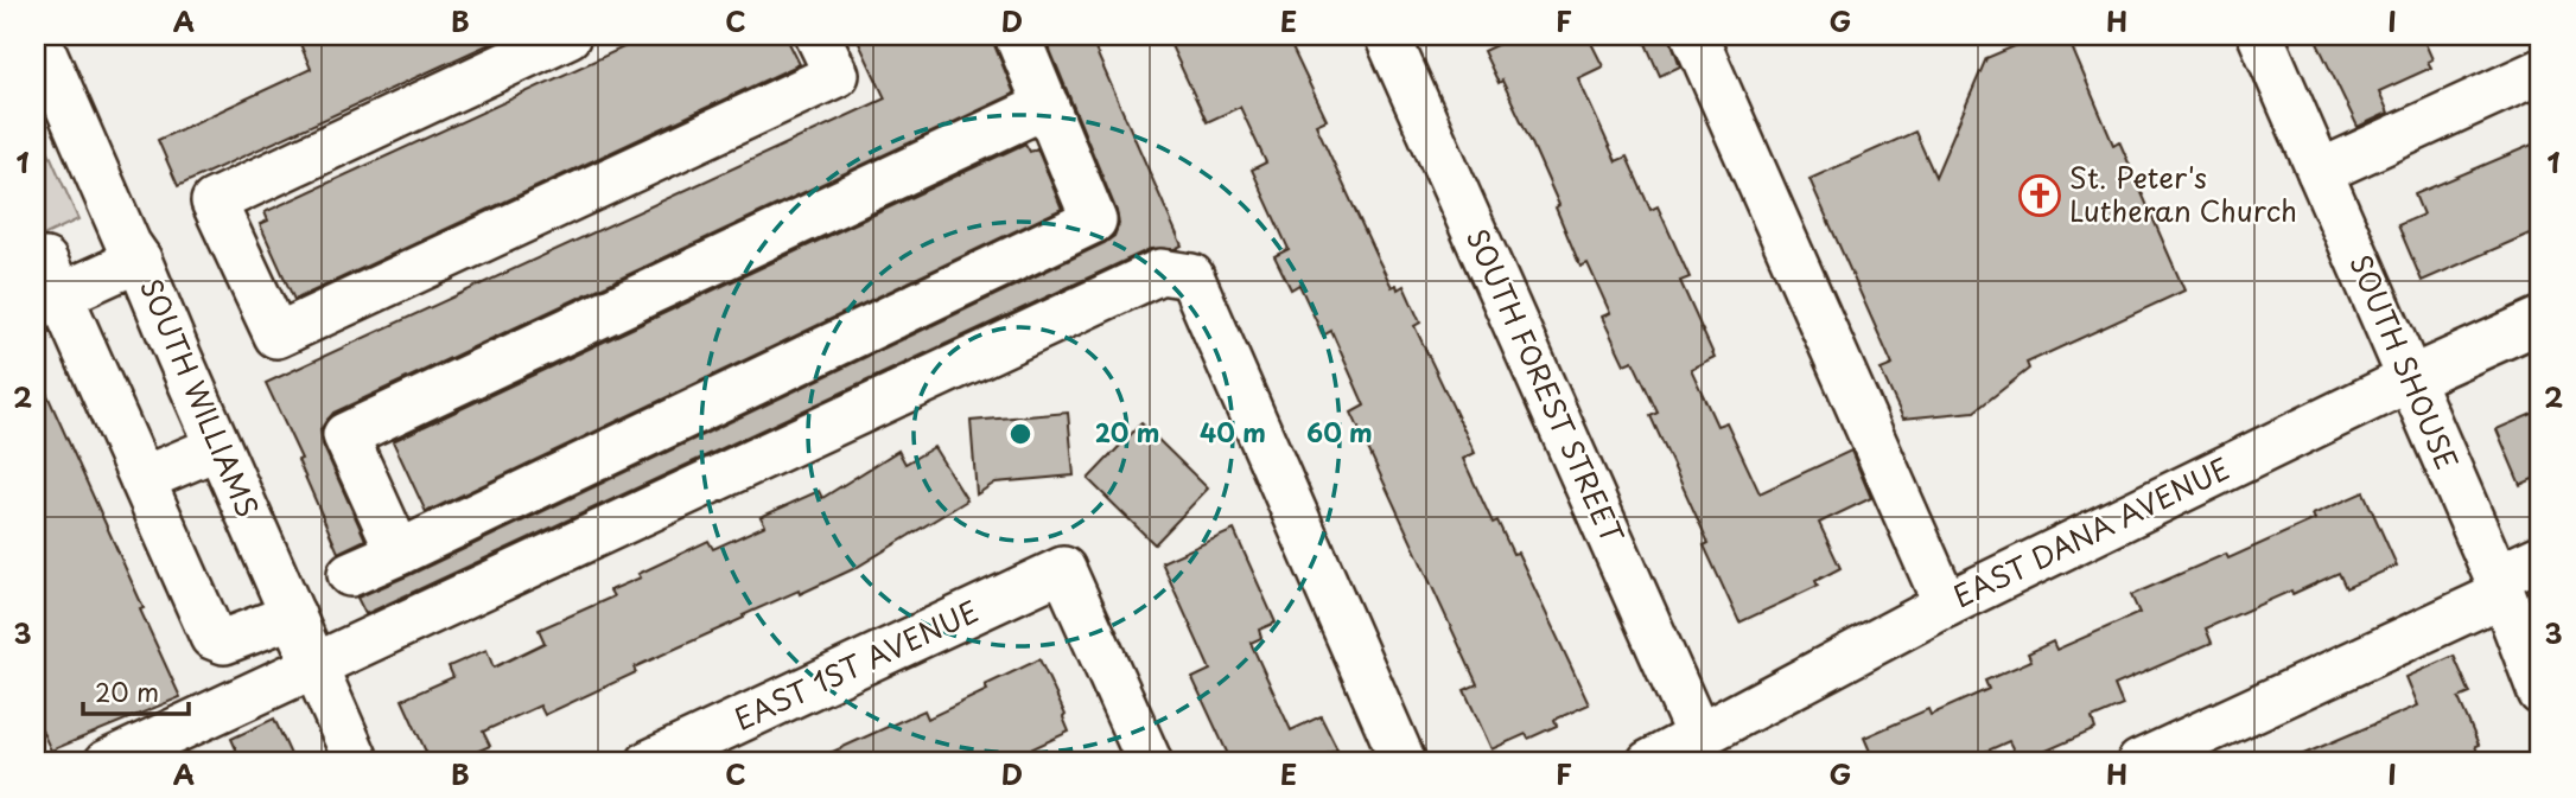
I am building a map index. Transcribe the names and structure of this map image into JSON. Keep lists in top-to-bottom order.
{
  "streets": {
    "street": [
      "SOUTH SHOUSE",
      "SOUTH FOREST STREET",
      "SOUTH WILLIAMS",
      "EAST DANA AVENUE",
      "EAST 1ST AVENUE"
    ]
  },
  "crossings": [
    ["SOUTH SHOUSE", "EAST DANA AVENUE"],
    ["SOUTH FOREST STREET", "EAST DANA AVENUE"]
  ],
  "places": {
    "church": ["St. Peter's Lutheran Church"]
  },
  "scale_bar": "20 m",
  "grid": {
    "columns": [
      "A",
      "B",
      "C",
      "D",
      "E",
      "F",
      "G",
      "H",
      "I"
    ],
    "rows": ["1", "2", "3"]
  },
  "rings": ["20 m", "40 m", "60 m"]
}
